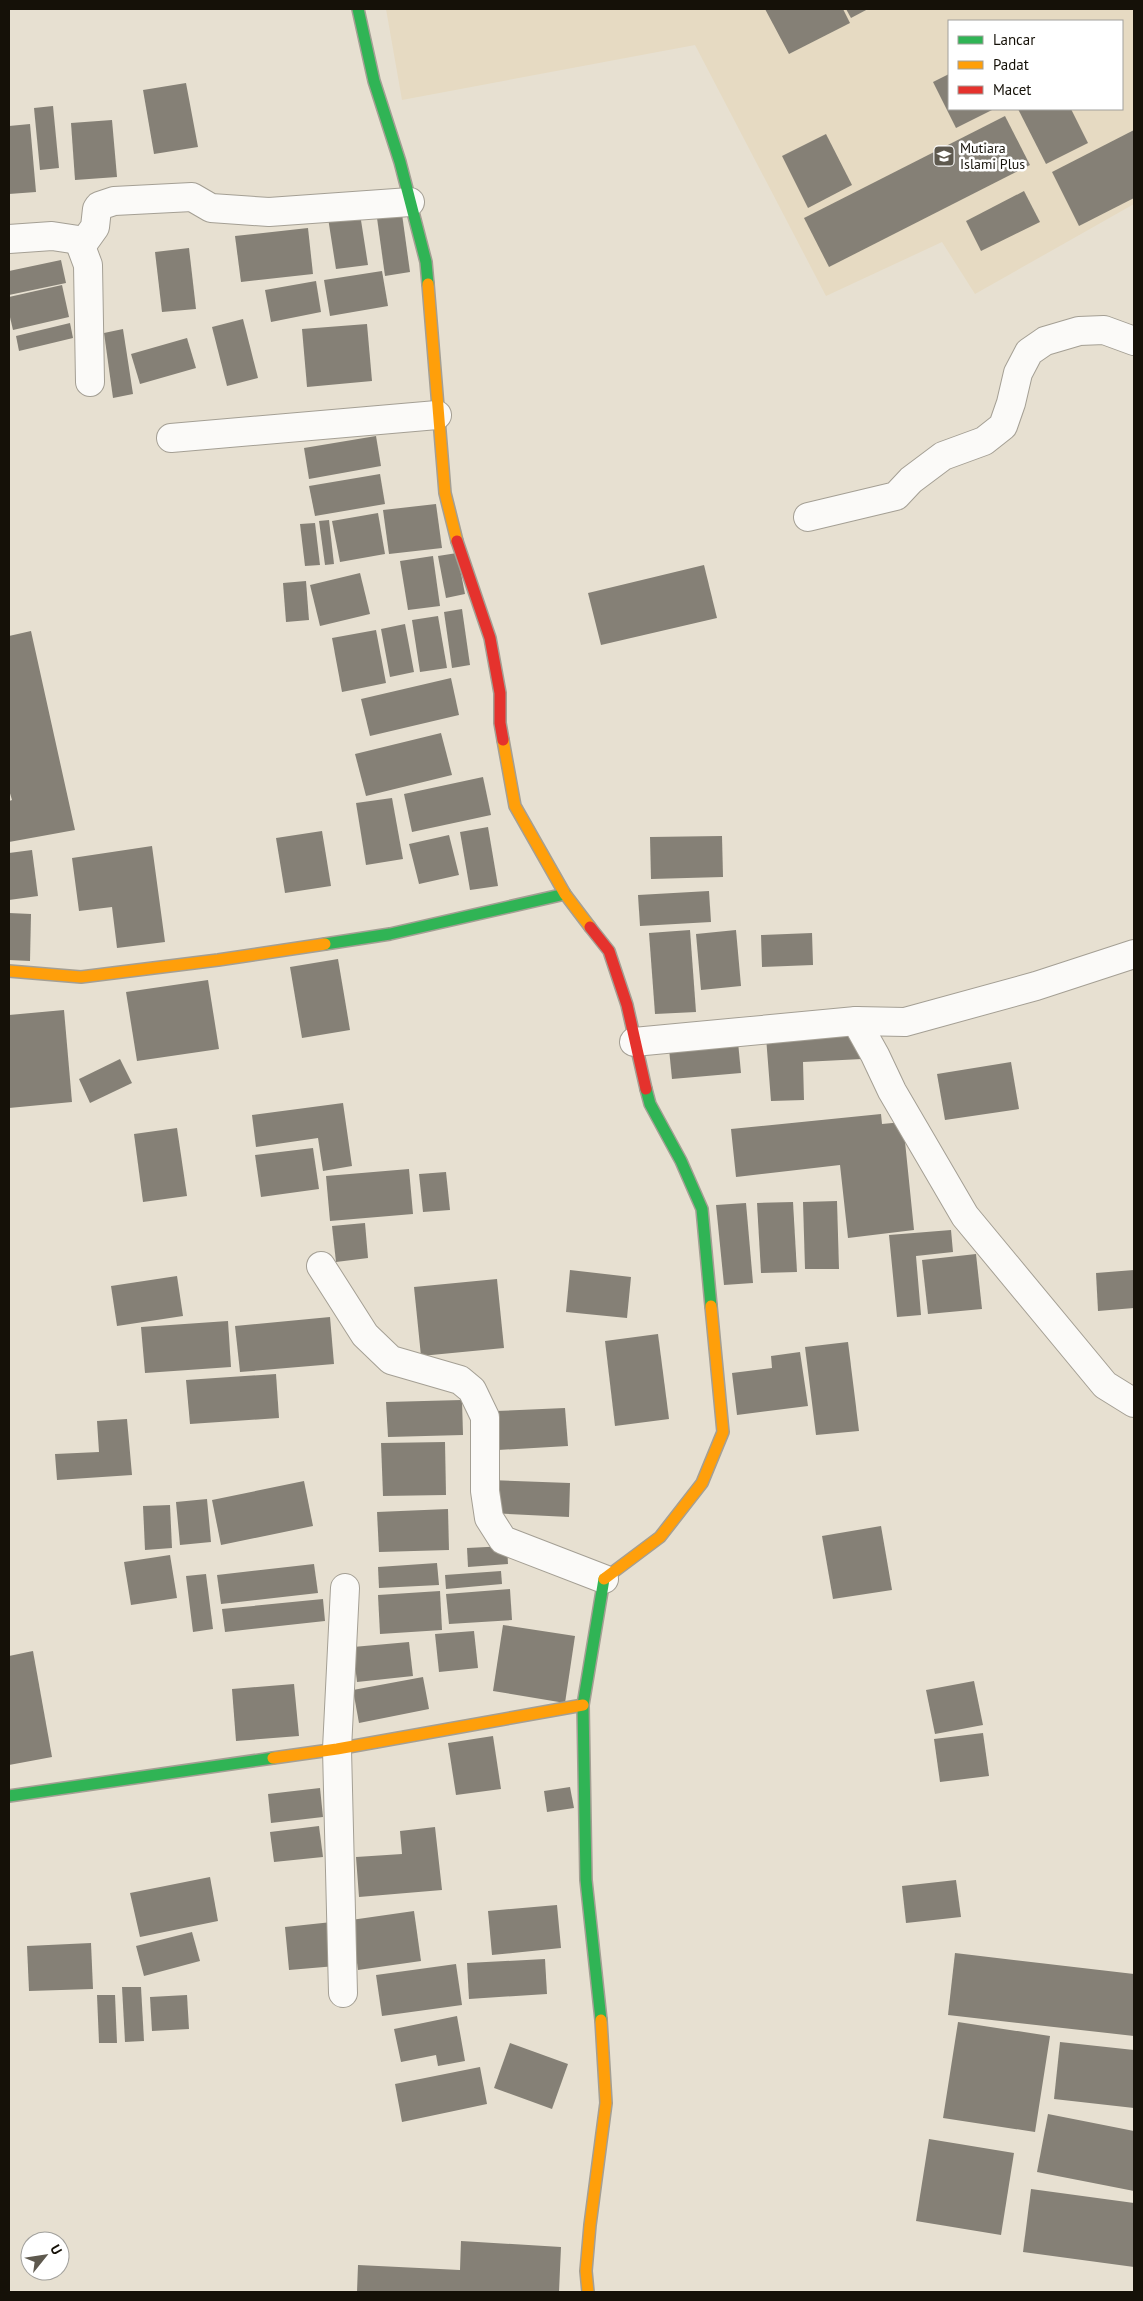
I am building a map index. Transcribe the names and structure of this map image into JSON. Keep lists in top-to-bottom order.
{
  "places": {
    "school or university": ["Mutiara Islami Plus"]
  },
  "legend": ["Lancar", "Padat", "Macet"],
  "north": "top right"
}
